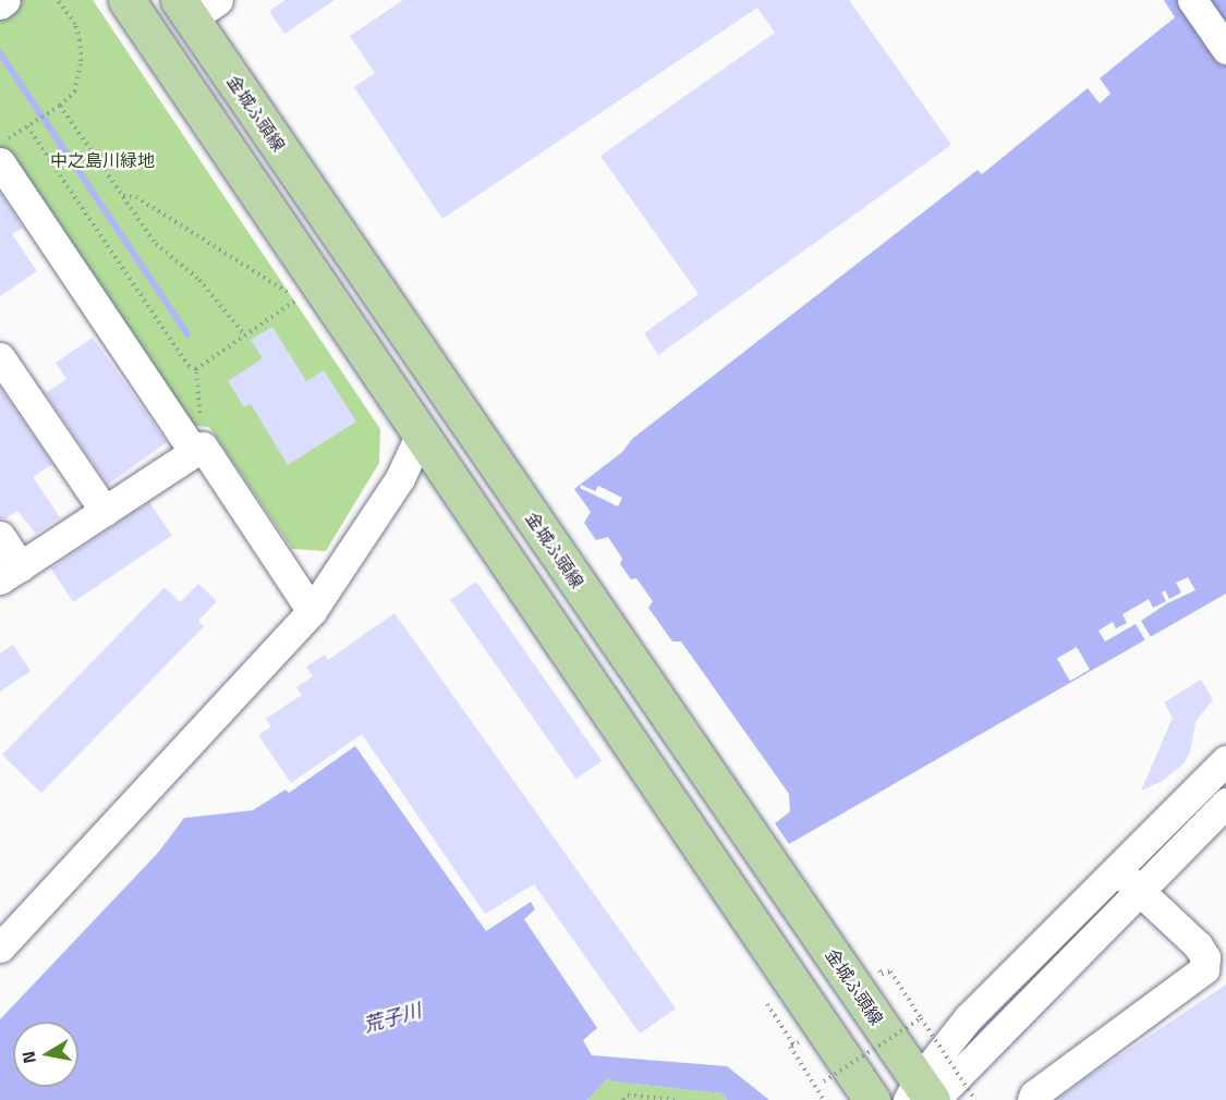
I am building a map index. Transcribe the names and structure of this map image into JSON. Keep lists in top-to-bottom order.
{
  "streets": {
    "main road": ["金城ふ頭線"]
  },
  "water": ["荒子川"],
  "parks": ["中之島川緑地"],
  "north": "left"
}
